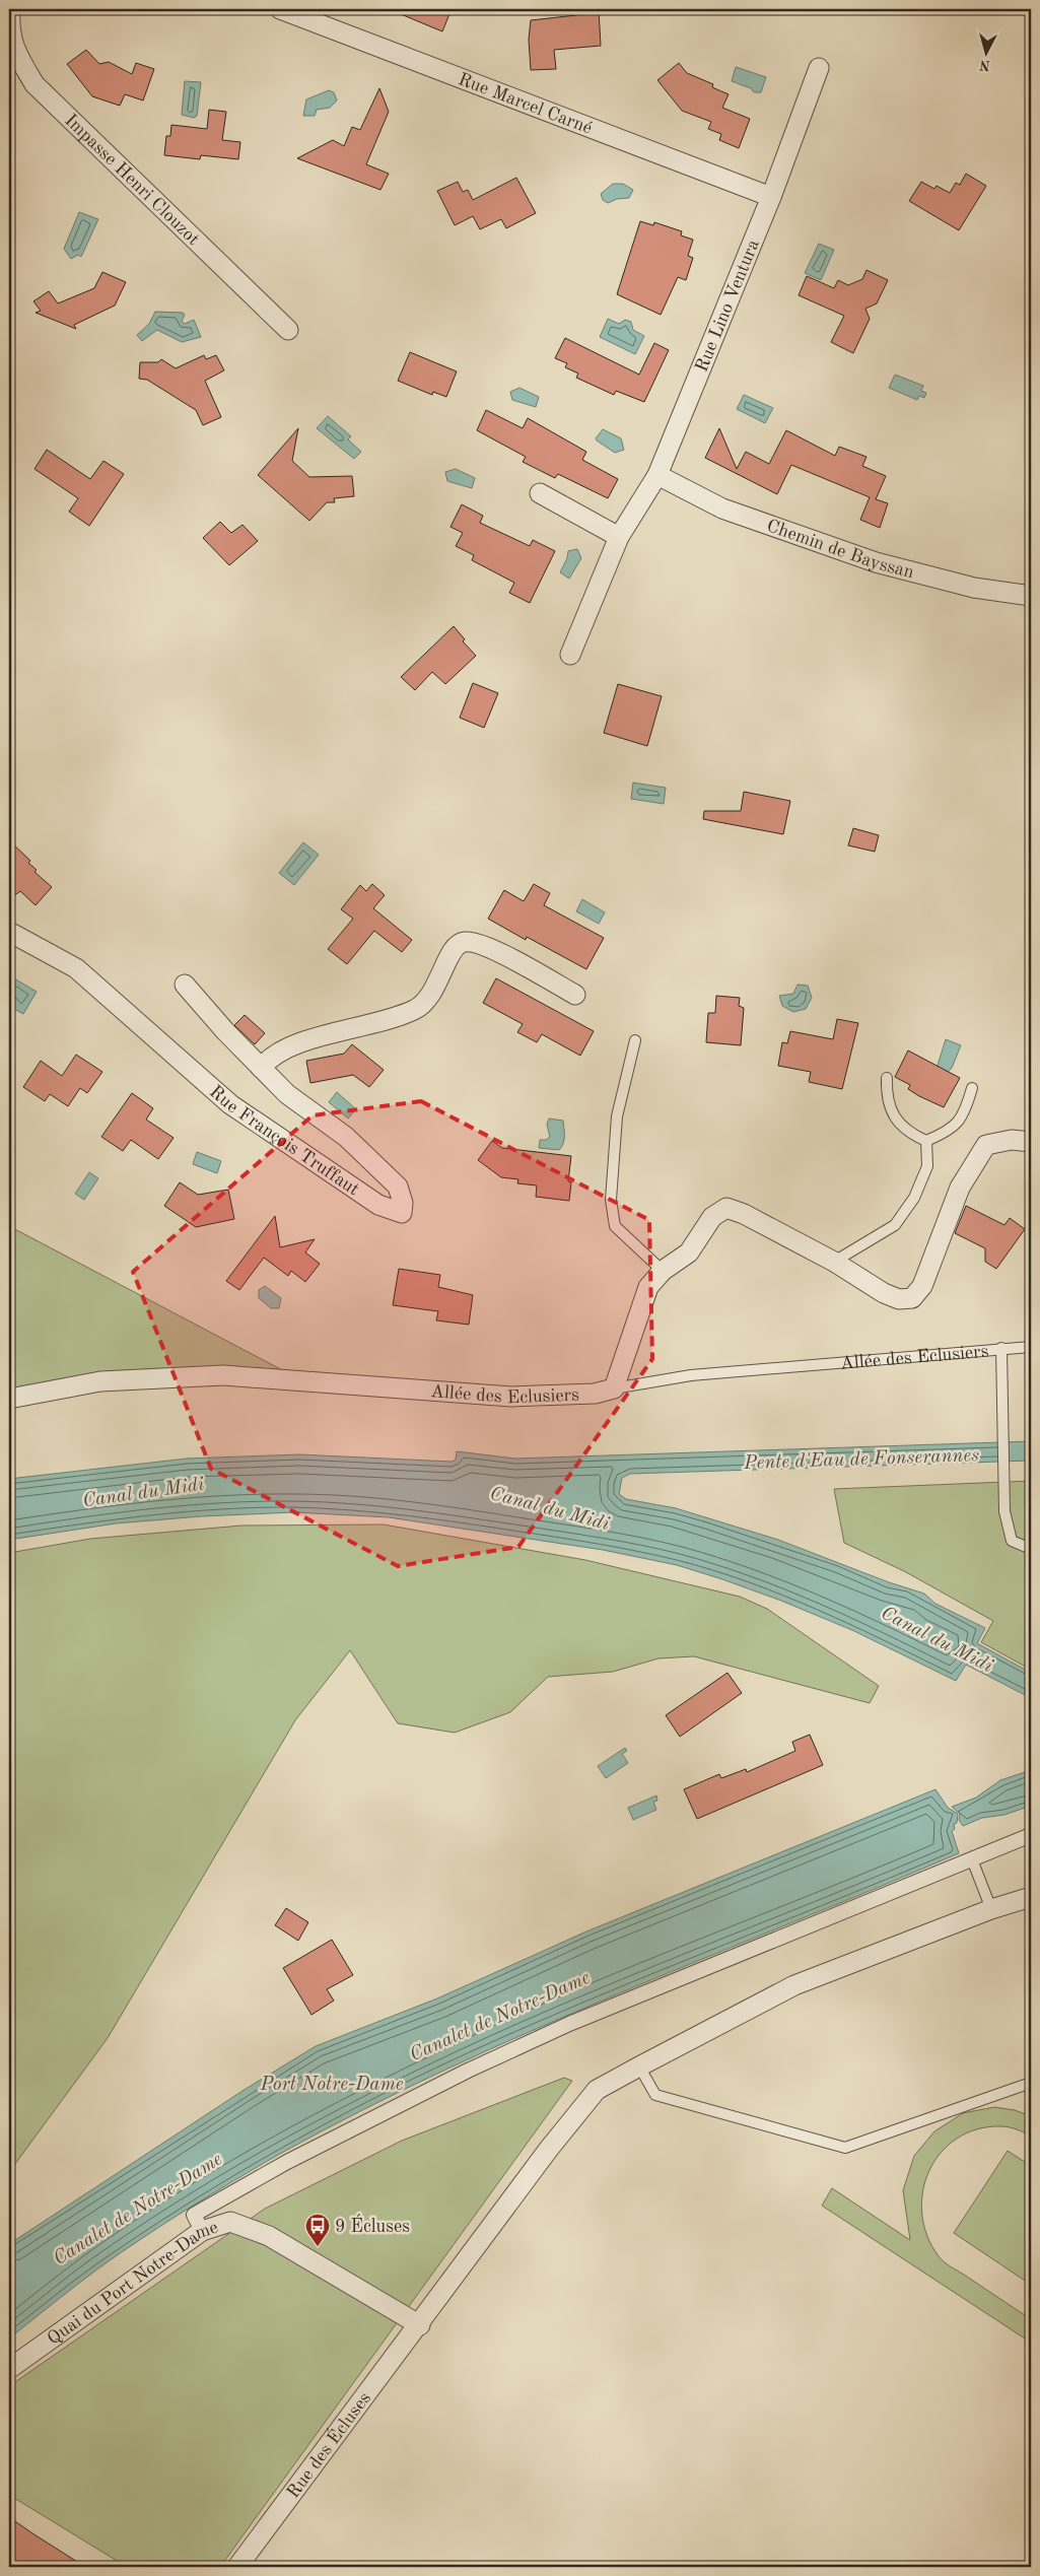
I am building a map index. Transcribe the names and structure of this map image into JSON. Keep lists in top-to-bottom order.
{
  "streets": {
    "street": [
      "Rue Marcel Carné",
      "Impasse Henri Clouzot",
      "Rue Lino Ventura",
      "Chemin de Bayssan",
      "Rue François Truffaut",
      "Allée des Eclusiers",
      "Quai du Port Notre-Dame",
      "Rue des Écluses"
    ]
  },
  "crossings": [
    ["Rue Marcel Carné", "Rue Lino Ventura"],
    ["Rue Lino Ventura", "Chemin de Bayssan"],
    ["Quai du Port Notre-Dame", "Rue des Écluses"]
  ],
  "water": [
    "Pente d'Eau de Fonserannes",
    "Canal du Midi",
    "Canalet de Notre-Dame",
    "Port Notre-Dame"
  ],
  "places": {
    "bus stop": ["9 Écluses"]
  },
  "north": "bottom"
}
